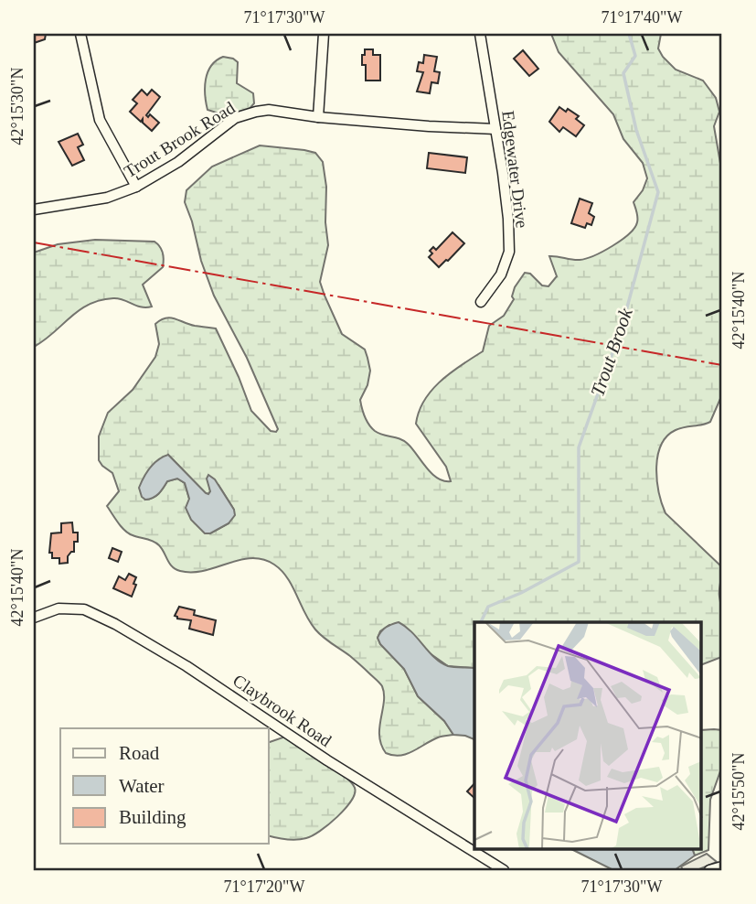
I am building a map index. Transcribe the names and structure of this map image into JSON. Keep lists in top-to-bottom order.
{
  "streets": {
    "street": ["Trout Brook Road", "Edgewater Drive", "Claybrook Road"]
  },
  "crossings": [
    ["Trout Brook Road", "Edgewater Drive"]
  ],
  "water": ["Trout Brook"],
  "legend": ["Road", "Water", "Building"],
  "coordinates": [
    "71°17'30\"W",
    "71°17'40\"W",
    "42°15'30\"N",
    "42°15'40\"N",
    "42°15'50\"N",
    "71°17'20\"W"
  ]
}
